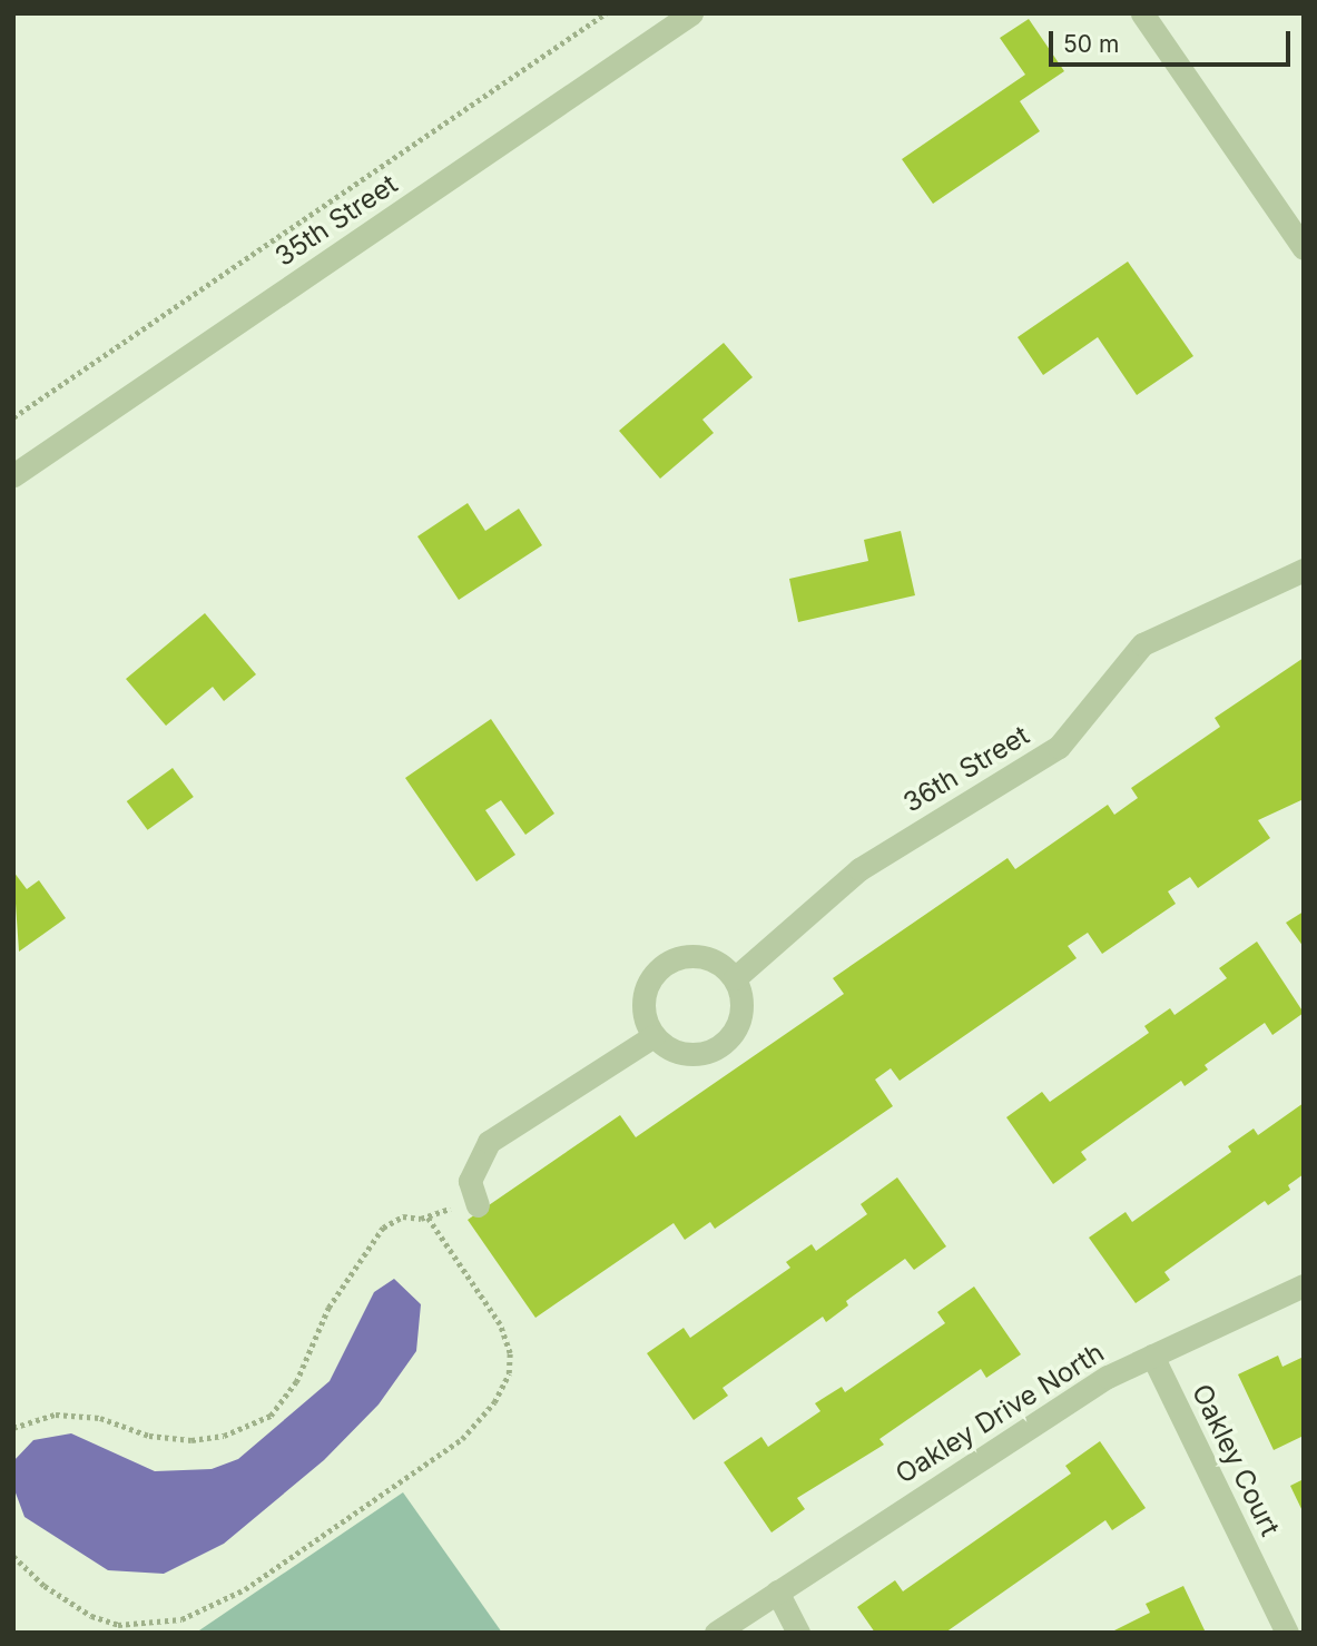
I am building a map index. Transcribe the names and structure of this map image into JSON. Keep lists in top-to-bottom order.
{
  "streets": {
    "street": [
      "35th Street",
      "36th Street",
      "Oakley Drive North",
      "Oakley Court"
    ]
  },
  "crossings": [
    ["Oakley Drive North", "Oakley Court"]
  ],
  "scale_bar": "50 m"
}
